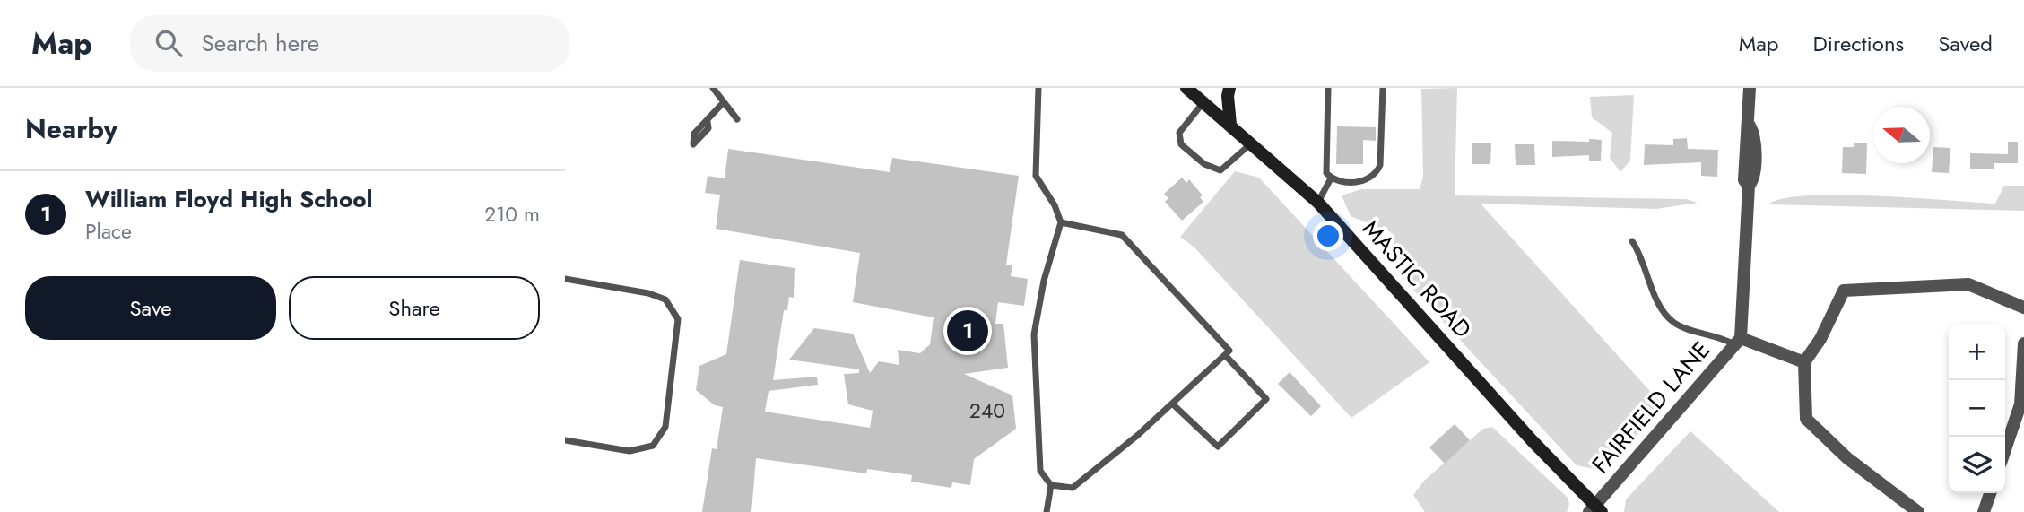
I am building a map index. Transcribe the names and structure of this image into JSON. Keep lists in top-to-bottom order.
{
  "streets": {
    "main road": ["MASTIC ROAD"],
    "street": ["FAIRFIELD LANE"]
  },
  "crossings": [
    ["MASTIC ROAD", "FAIRFIELD LANE"]
  ],
  "house_numbers": ["240"],
  "north": "left",
  "page": {
    "header": "Map",
    "search": "Search here",
    "nav": ["Map", "Directions", "Saved"],
    "heading": "Nearby",
    "list": [
      {
        "mark": "1",
        "name": "William Floyd High School",
        "note": "Place",
        "value": "210 m"
      }
    ],
    "buttons": ["Save", "Share"],
    "pins": "1",
    "map_buttons": ["+", "−"]
  }
}
